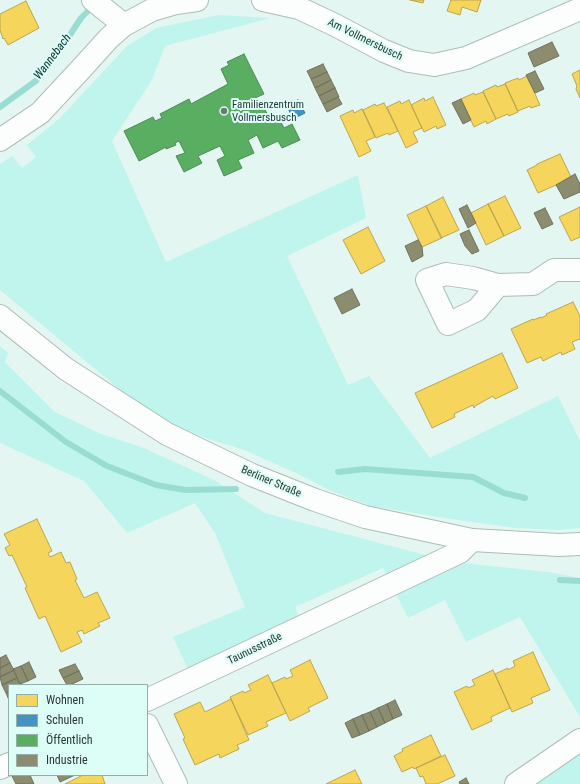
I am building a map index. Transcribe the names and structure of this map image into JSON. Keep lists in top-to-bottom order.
{
  "streets": {
    "street": ["Am Vollmersbusch", "Berliner Straße", "Taunusstraße"]
  },
  "crossings": [
    ["Berliner Straße", "Taunusstraße"]
  ],
  "water": ["Wannebach"],
  "places": ["Familienzentrum Vollmersbusch"],
  "legend": [
    "Wohnen",
    "Schulen",
    "Öffentlich",
    "Industrie"
  ]
}
